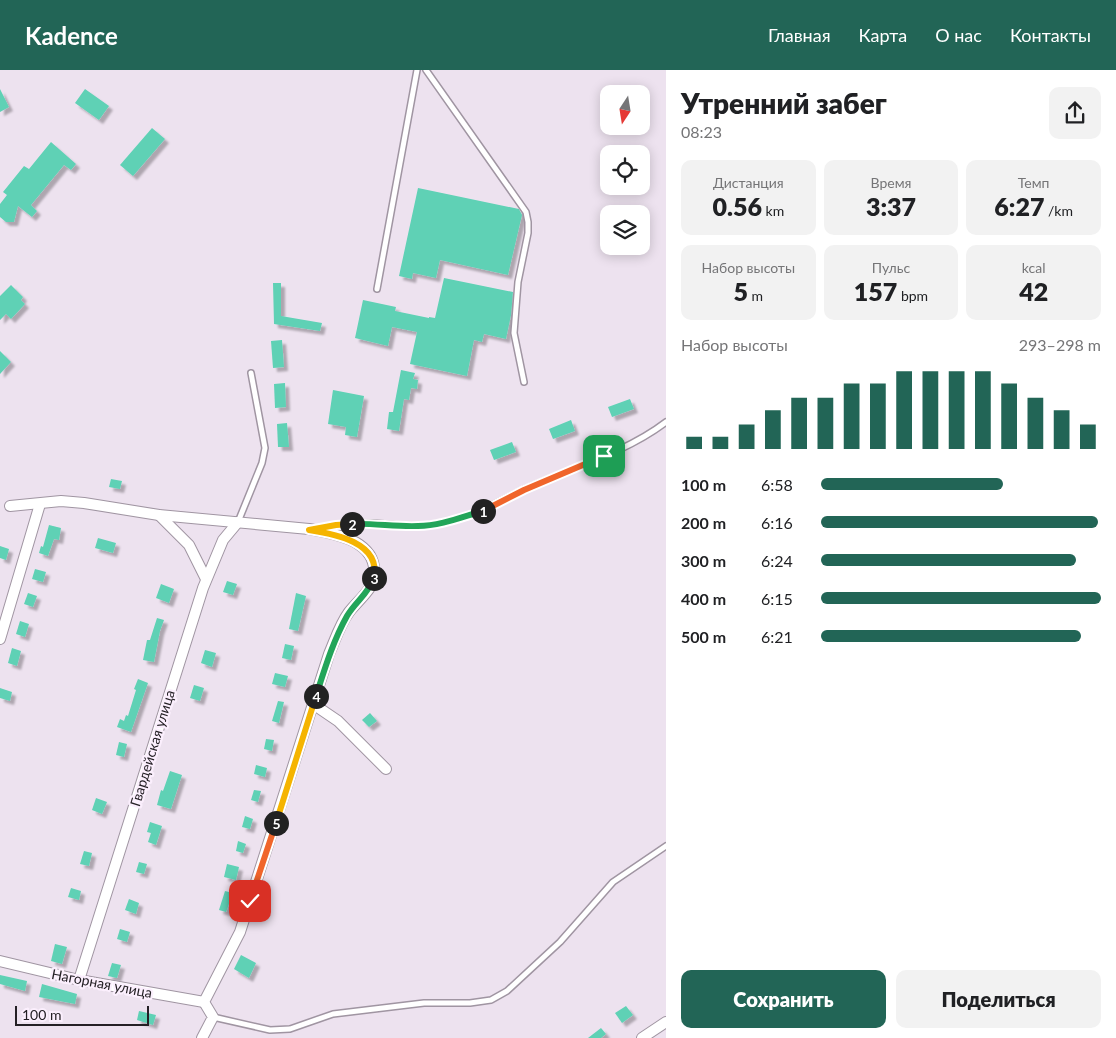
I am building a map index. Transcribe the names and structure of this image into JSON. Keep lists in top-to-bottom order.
{
  "streets": {
    "street": ["Гвардейская улица", "Нагорная улица"]
  },
  "crossings": [
    ["Гвардейская улица", "Нагорная улица"]
  ],
  "scale_bar": "100 m",
  "north": "bottom",
  "page": {
    "header": "Kadence",
    "nav": [
      "Главная",
      "Карта",
      "О нас",
      "Контакты"
    ],
    "heading": ["Утренний забег", "08:23"],
    "stats": [
      ["Дистанция", "0.56 km"],
      ["Время", "3:37"],
      ["Темп", "6:27 /km"],
      ["Набор высоты", "5 m"],
      ["Пульс", "157 bpm"],
      ["kcal", "42"]
    ],
    "chart": ["Набор высоты", "293–298 m"],
    "list": [
      {
        "name": "100 m",
        "note": "6:58"
      },
      {
        "name": "200 m",
        "note": "6:16"
      },
      {
        "name": "300 m",
        "note": "6:24"
      },
      {
        "name": "400 m",
        "note": "6:15"
      },
      {
        "name": "500 m",
        "note": "6:21"
      }
    ],
    "pins": [
      "1",
      "2",
      "3",
      "4",
      "5"
    ],
    "buttons": ["Сохранить", "Поделиться"],
    "scale": "100 m"
  }
}
